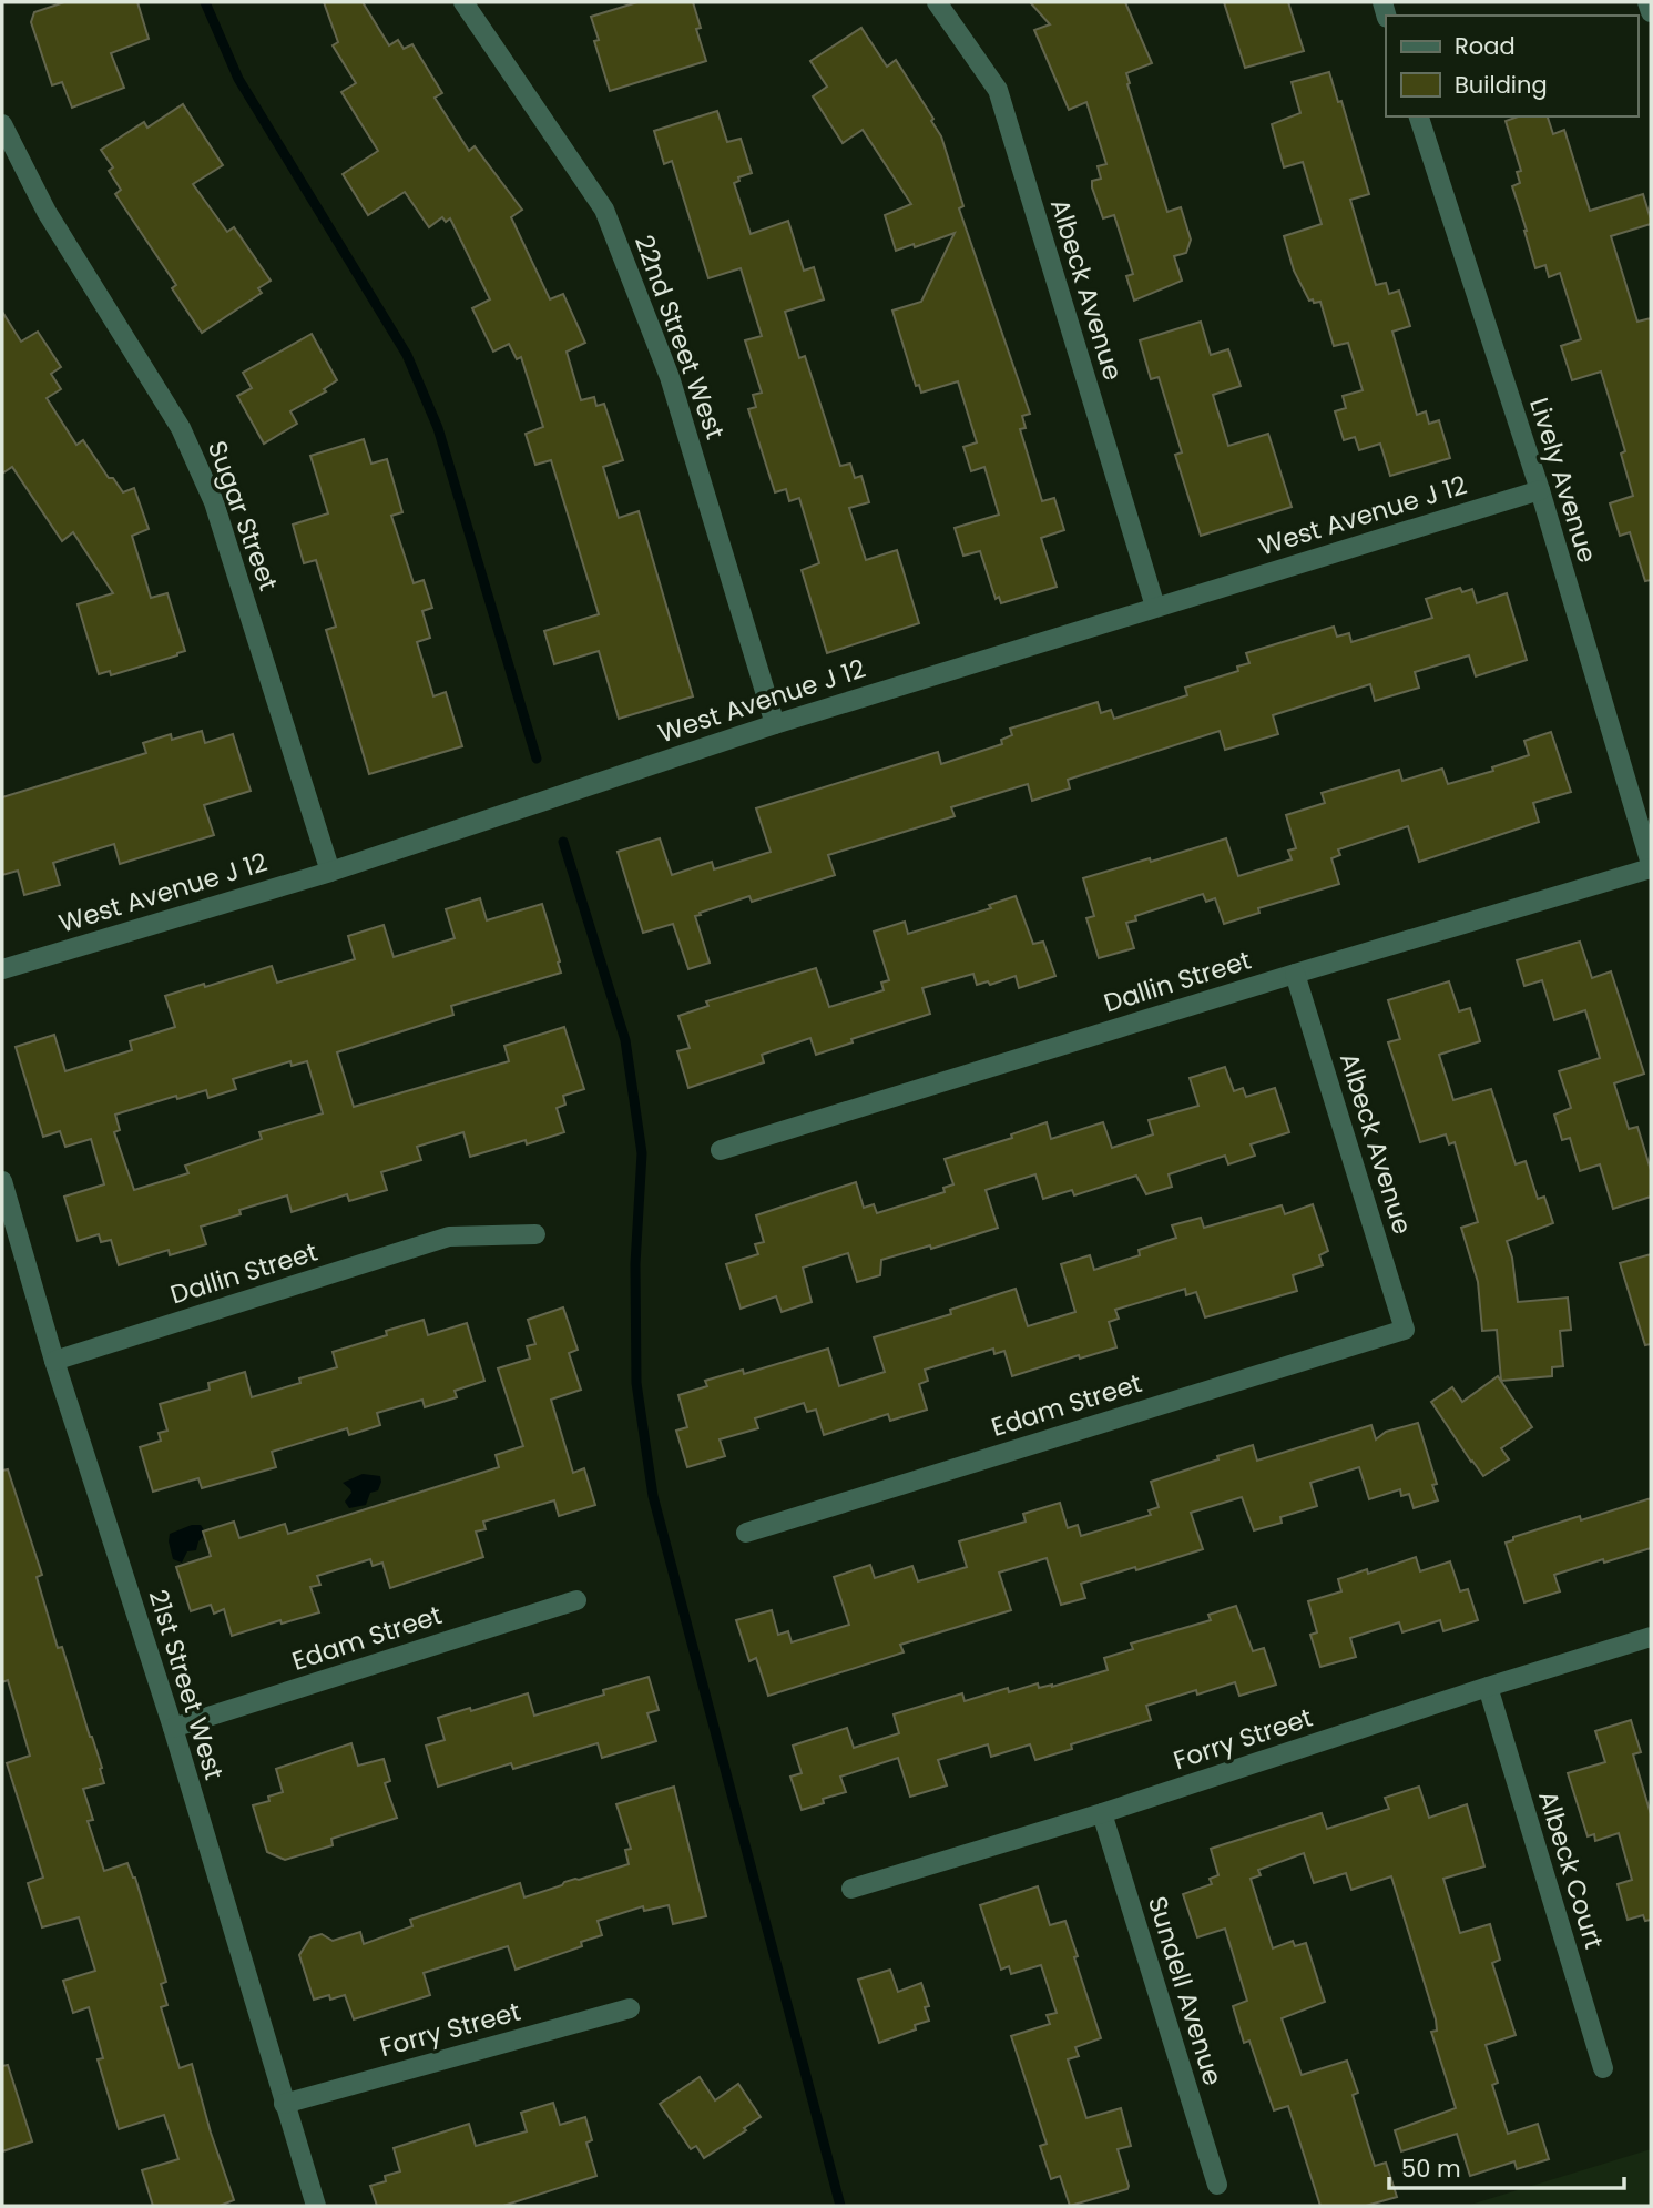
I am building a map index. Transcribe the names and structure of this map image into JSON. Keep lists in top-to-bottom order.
{
  "streets": {
    "street": [
      "Albeck Avenue",
      "22nd Street West",
      "Lively Avenue",
      "Sugar Street",
      "West Avenue J 12",
      "Dallin Street",
      "Edam Street",
      "21st Street West",
      "Forry Street",
      "Albeck Court",
      "Sundell Avenue"
    ]
  },
  "crossings": [
    ["Albeck Avenue", "West Avenue J 12"],
    ["Albeck Avenue", "Dallin Street"],
    ["Albeck Avenue", "Edam Street"],
    ["22nd Street West", "West Avenue J 12"],
    ["Lively Avenue", "West Avenue J 12"],
    ["Lively Avenue", "Dallin Street"],
    ["Sugar Street", "West Avenue J 12"],
    ["Dallin Street", "21st Street West"],
    ["Edam Street", "21st Street West"],
    ["21st Street West", "Forry Street"],
    ["Forry Street", "Albeck Court"],
    ["Forry Street", "Sundell Avenue"]
  ],
  "legend": ["Road", "Building"],
  "scale_bar": "50 m"
}
